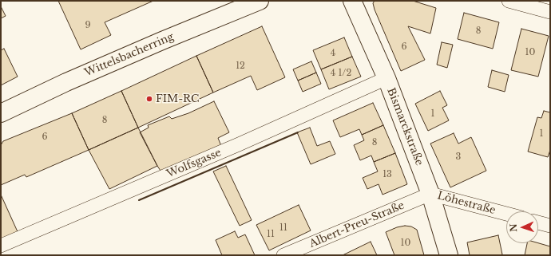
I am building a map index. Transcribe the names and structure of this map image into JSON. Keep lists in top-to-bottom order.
{
  "streets": {
    "main road": ["Wittelsbacherring", "Bismarckstraße"],
    "street": ["Wolfsgasse", "Löhestraße", "Albert-Preu-Straße"]
  },
  "crossings": [
    ["Bismarckstraße", "Wolfsgasse"],
    ["Bismarckstraße", "Löhestraße"],
    ["Bismarckstraße", "Albert-Preu-Straße"],
    ["Löhestraße", "Albert-Preu-Straße"]
  ],
  "places": ["FIM-RC"],
  "house_numbers": [
    "9",
    "8",
    "6",
    "10",
    "4",
    "12",
    "4 1/2",
    "1",
    "8",
    "1",
    "6",
    "8",
    "3",
    "13",
    "11",
    "11",
    "10"
  ],
  "north": "left"
}
